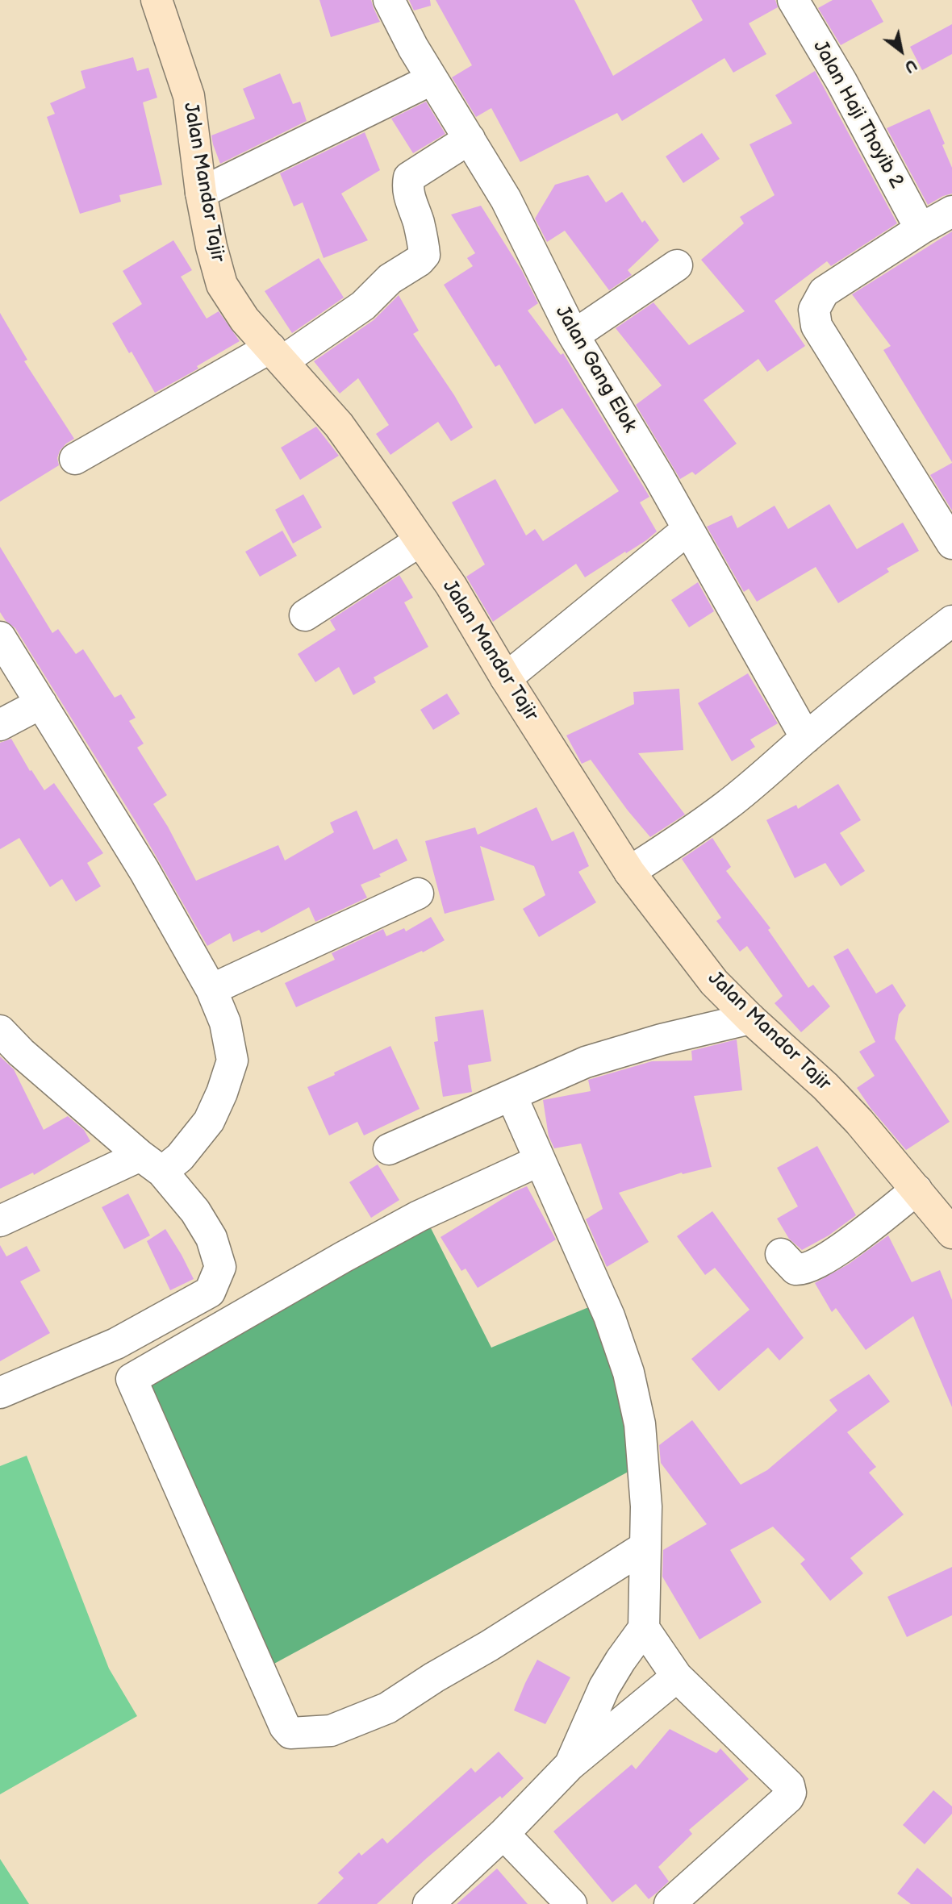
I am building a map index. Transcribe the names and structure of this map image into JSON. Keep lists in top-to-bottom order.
{
  "streets": {
    "main road": ["Jalan Mandor Tajir"],
    "street": ["Jalan Haji Thoyib 2", "Jalan Gang Elok"]
  },
  "north": "bottom right"
}
